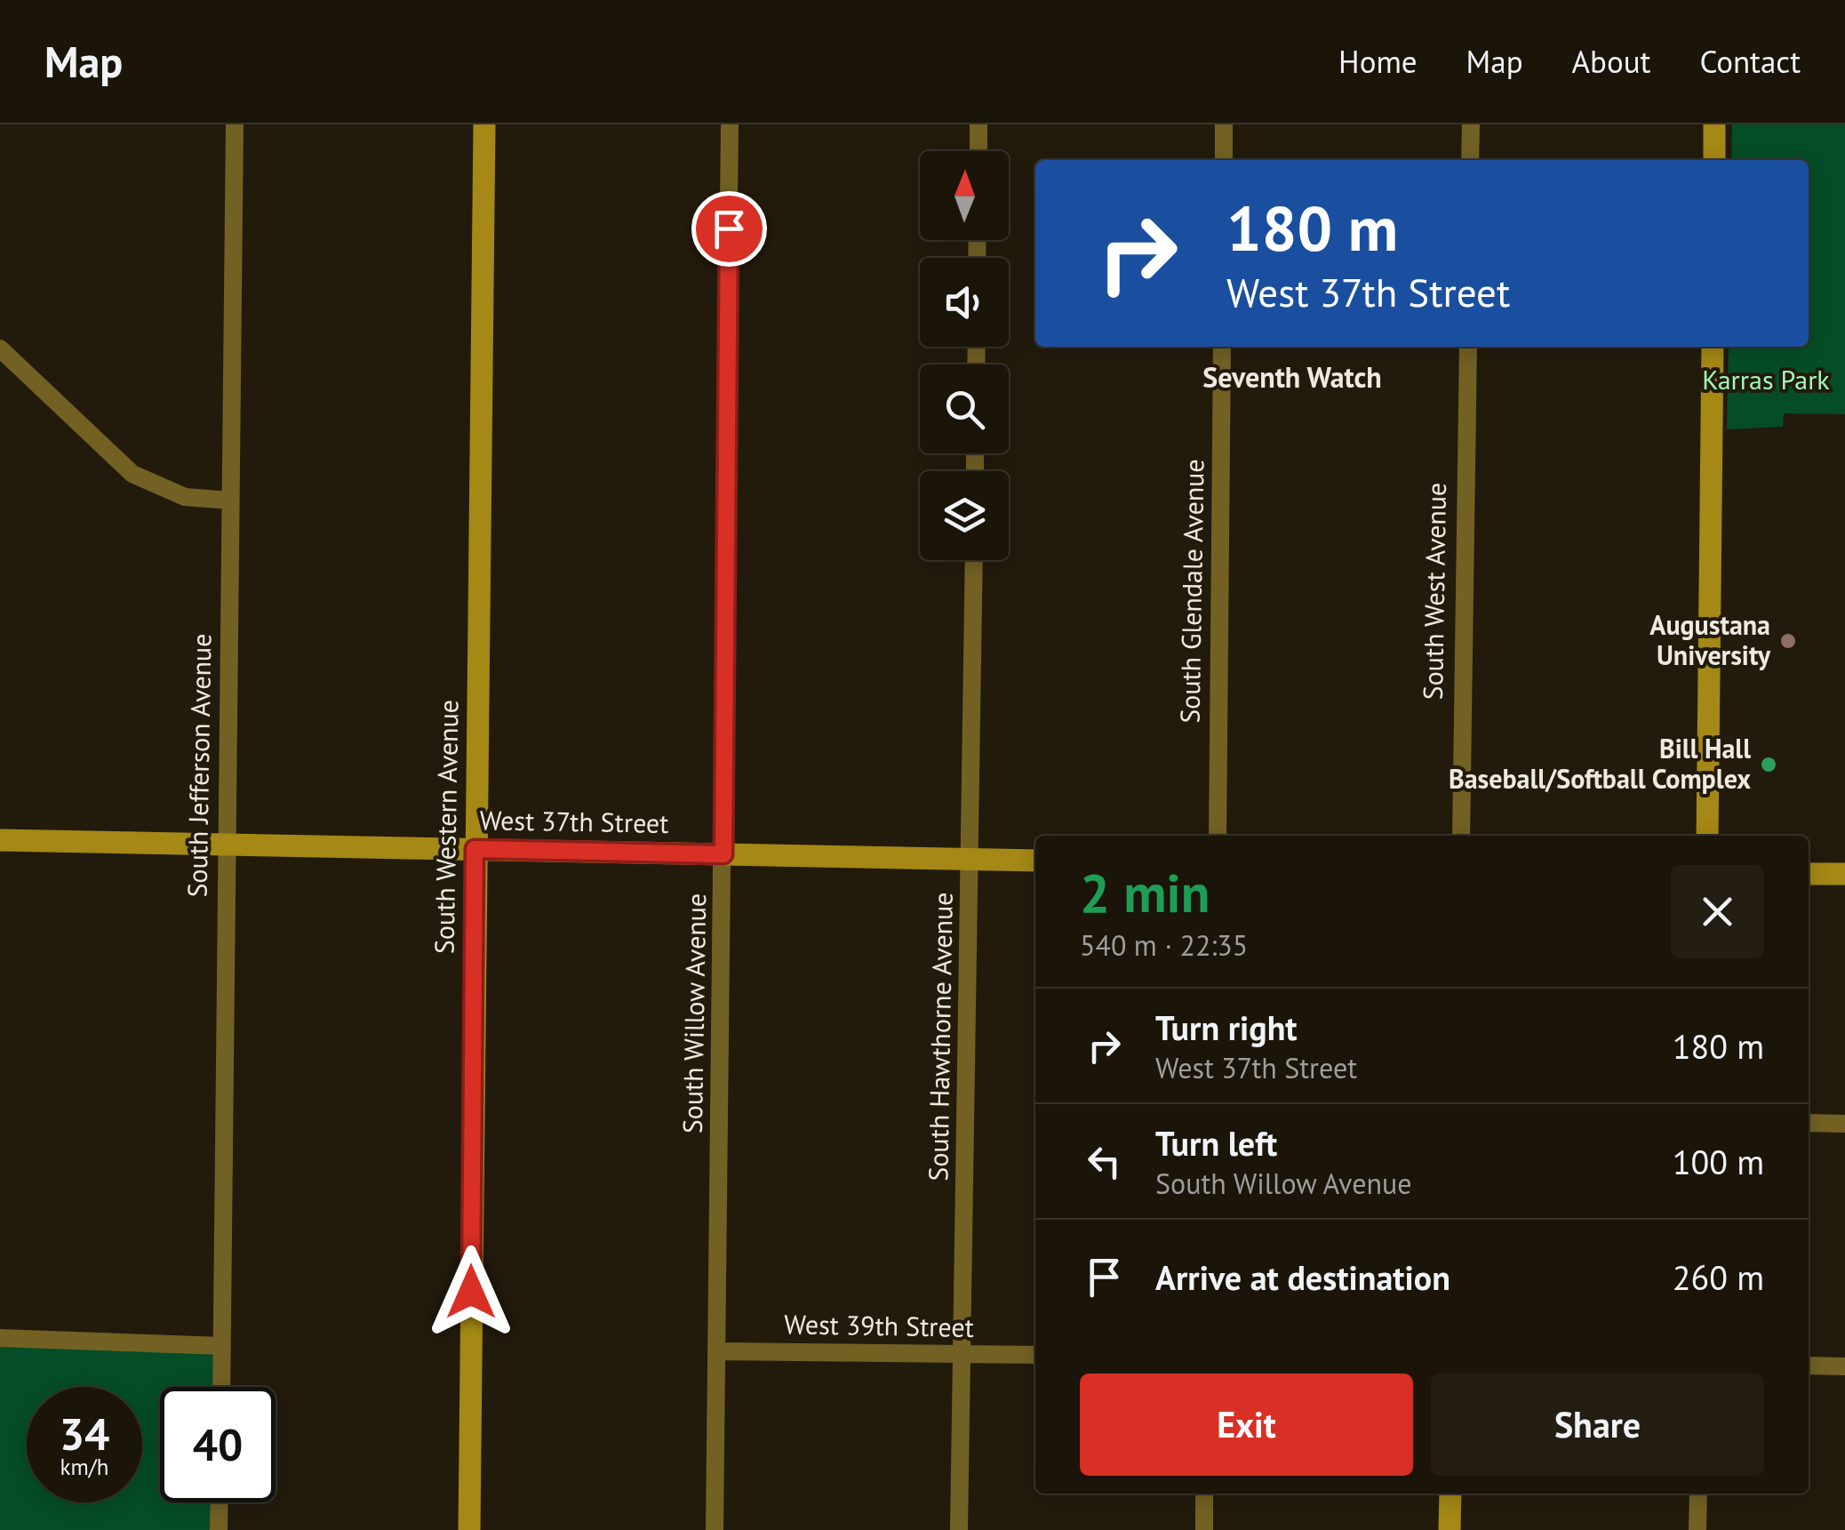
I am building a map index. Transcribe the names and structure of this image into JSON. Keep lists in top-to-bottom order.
{
  "streets": {
    "street": [
      "South Glendale Avenue",
      "South West Avenue",
      "South Jefferson Avenue",
      "West 37th Street",
      "South Western Avenue",
      "South Willow Avenue",
      "South Hawthorne Avenue",
      "West 39th Street"
    ]
  },
  "crossings": [
    ["South Jefferson Avenue", "West 37th Street"],
    ["West 37th Street", "South Western Avenue"],
    ["West 37th Street", "South Willow Avenue"],
    ["West 37th Street", "South Hawthorne Avenue"],
    ["South Willow Avenue", "West 39th Street"],
    ["South Hawthorne Avenue", "West 39th Street"]
  ],
  "districts": ["Seventh Watch"],
  "parks": ["Karras Park"],
  "places": ["Augustana University", "Bill Hall Baseball/Softball Complex"],
  "north": "top",
  "page": {
    "header": "Map",
    "nav": [
      "Home",
      "Map",
      "About",
      "Contact"
    ],
    "turn": ["180 m", "West 37th Street"],
    "heading": ["2 min", "540 m · 22:35"],
    "list": [
      {
        "name": "Turn right",
        "note": "West 37th Street",
        "value": "180 m"
      },
      {
        "name": "Turn left",
        "note": "South Willow Avenue",
        "value": "100 m"
      },
      {
        "name": "Arrive at destination",
        "value": "260 m"
      }
    ],
    "buttons": ["Exit", "Share"],
    "speed": "34 km/h",
    "limit": "40"
  }
}
